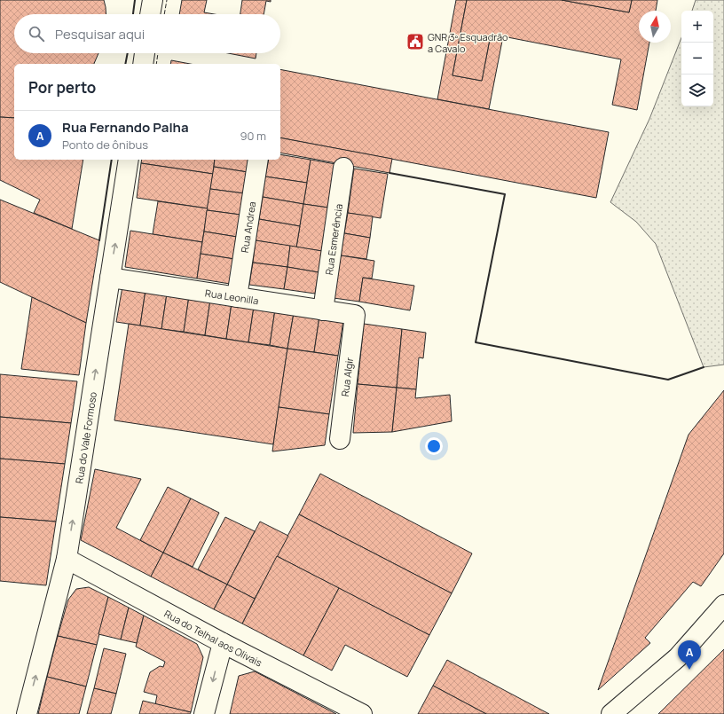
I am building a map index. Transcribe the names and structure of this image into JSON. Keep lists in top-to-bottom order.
{
  "streets": {
    "street": [
      "Rua Andrea",
      "Rua Esmerência",
      "Rua Leonilla",
      "Rua Algir",
      "Rua do Vale Formoso",
      "Rua do Telhal aos Olivais"
    ]
  },
  "crossings": [
    ["Rua Andrea", "Rua Leonilla"],
    ["Rua Esmerência", "Rua Leonilla"],
    ["Rua Leonilla", "Rua Algir"],
    ["Rua Leonilla", "Rua do Vale Formoso"],
    ["Rua do Vale Formoso", "Rua do Telhal aos Olivais"]
  ],
  "one_way": ["Rua do Vale Formoso"],
  "places": {
    "public building": ["GNR 3º Esquadrão a Cavalo"]
  },
  "north": "top",
  "page": {
    "map_buttons": ["+", "−"],
    "search": "Pesquisar aqui",
    "heading": "Por perto",
    "list": [
      {
        "mark": "A",
        "name": "Rua Fernando Palha",
        "note": "Ponto de ônibus",
        "value": "90 m"
      }
    ],
    "pins": "A"
  }
}
